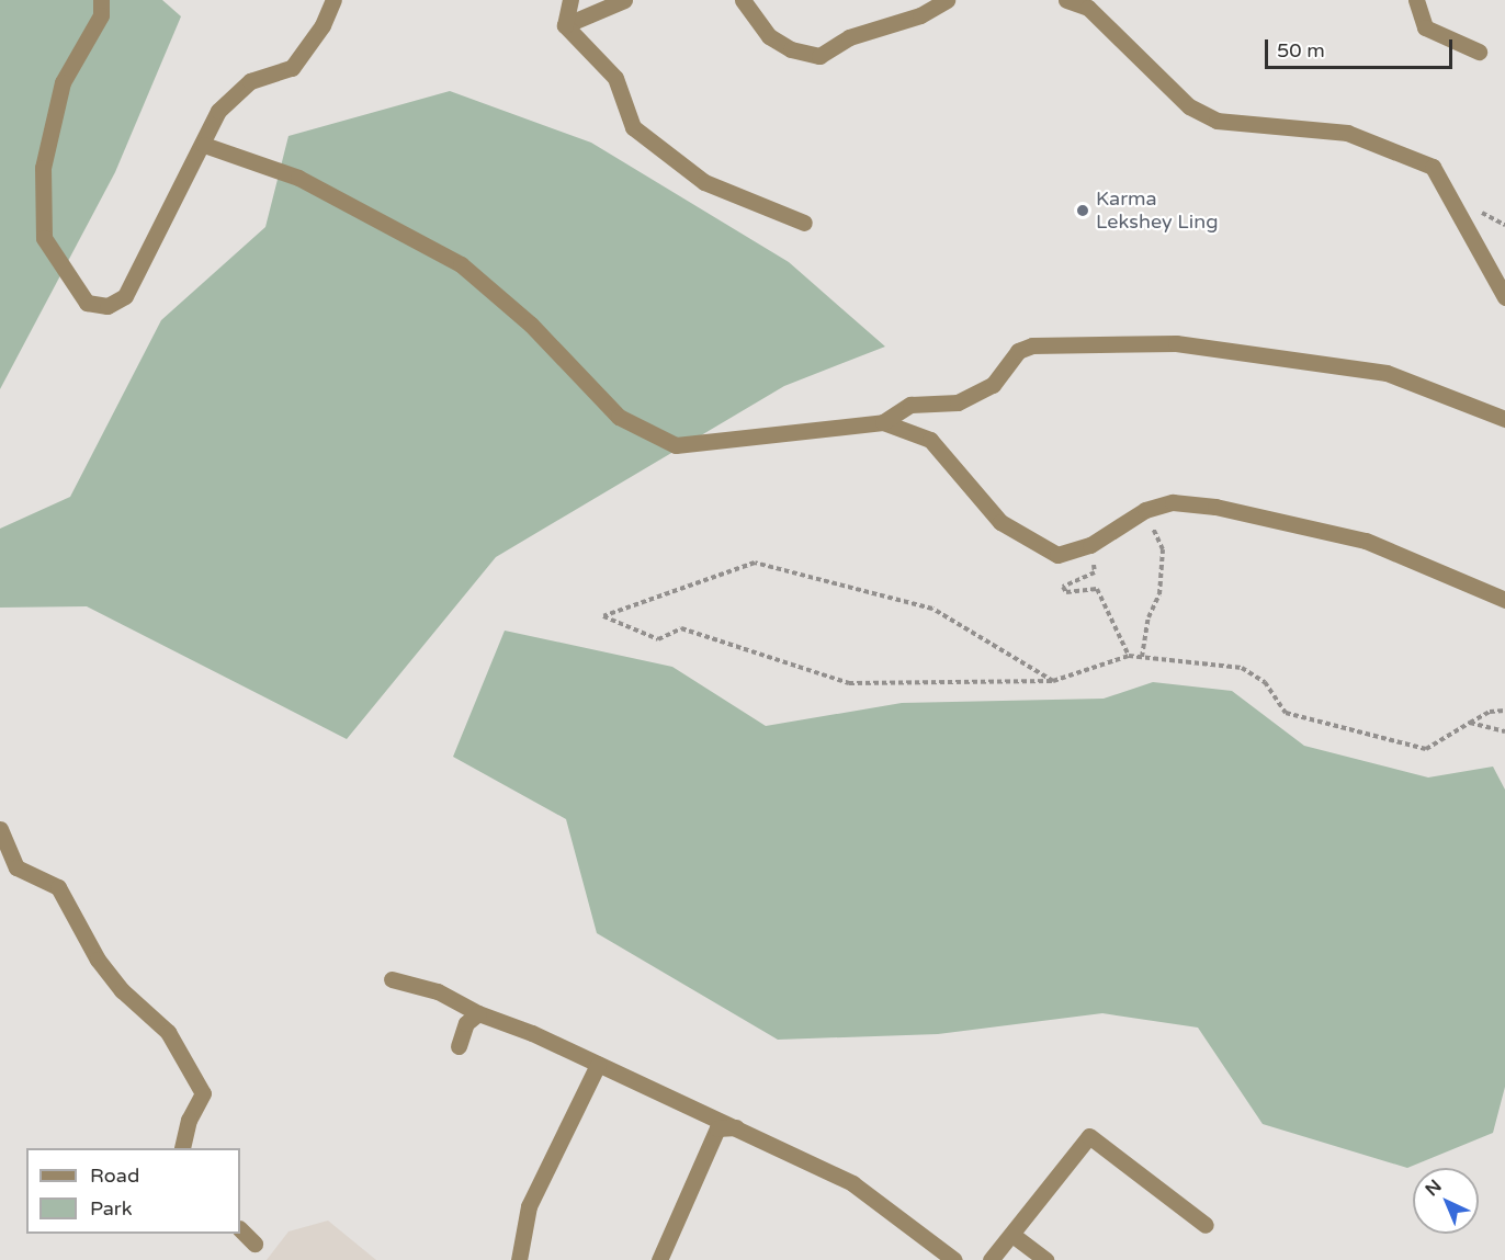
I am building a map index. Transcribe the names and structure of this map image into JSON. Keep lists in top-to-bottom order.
{
  "places": ["Karma Lekshey Ling"],
  "legend": ["Road", "Park"],
  "scale_bar": "50 m",
  "north": "top left"
}
